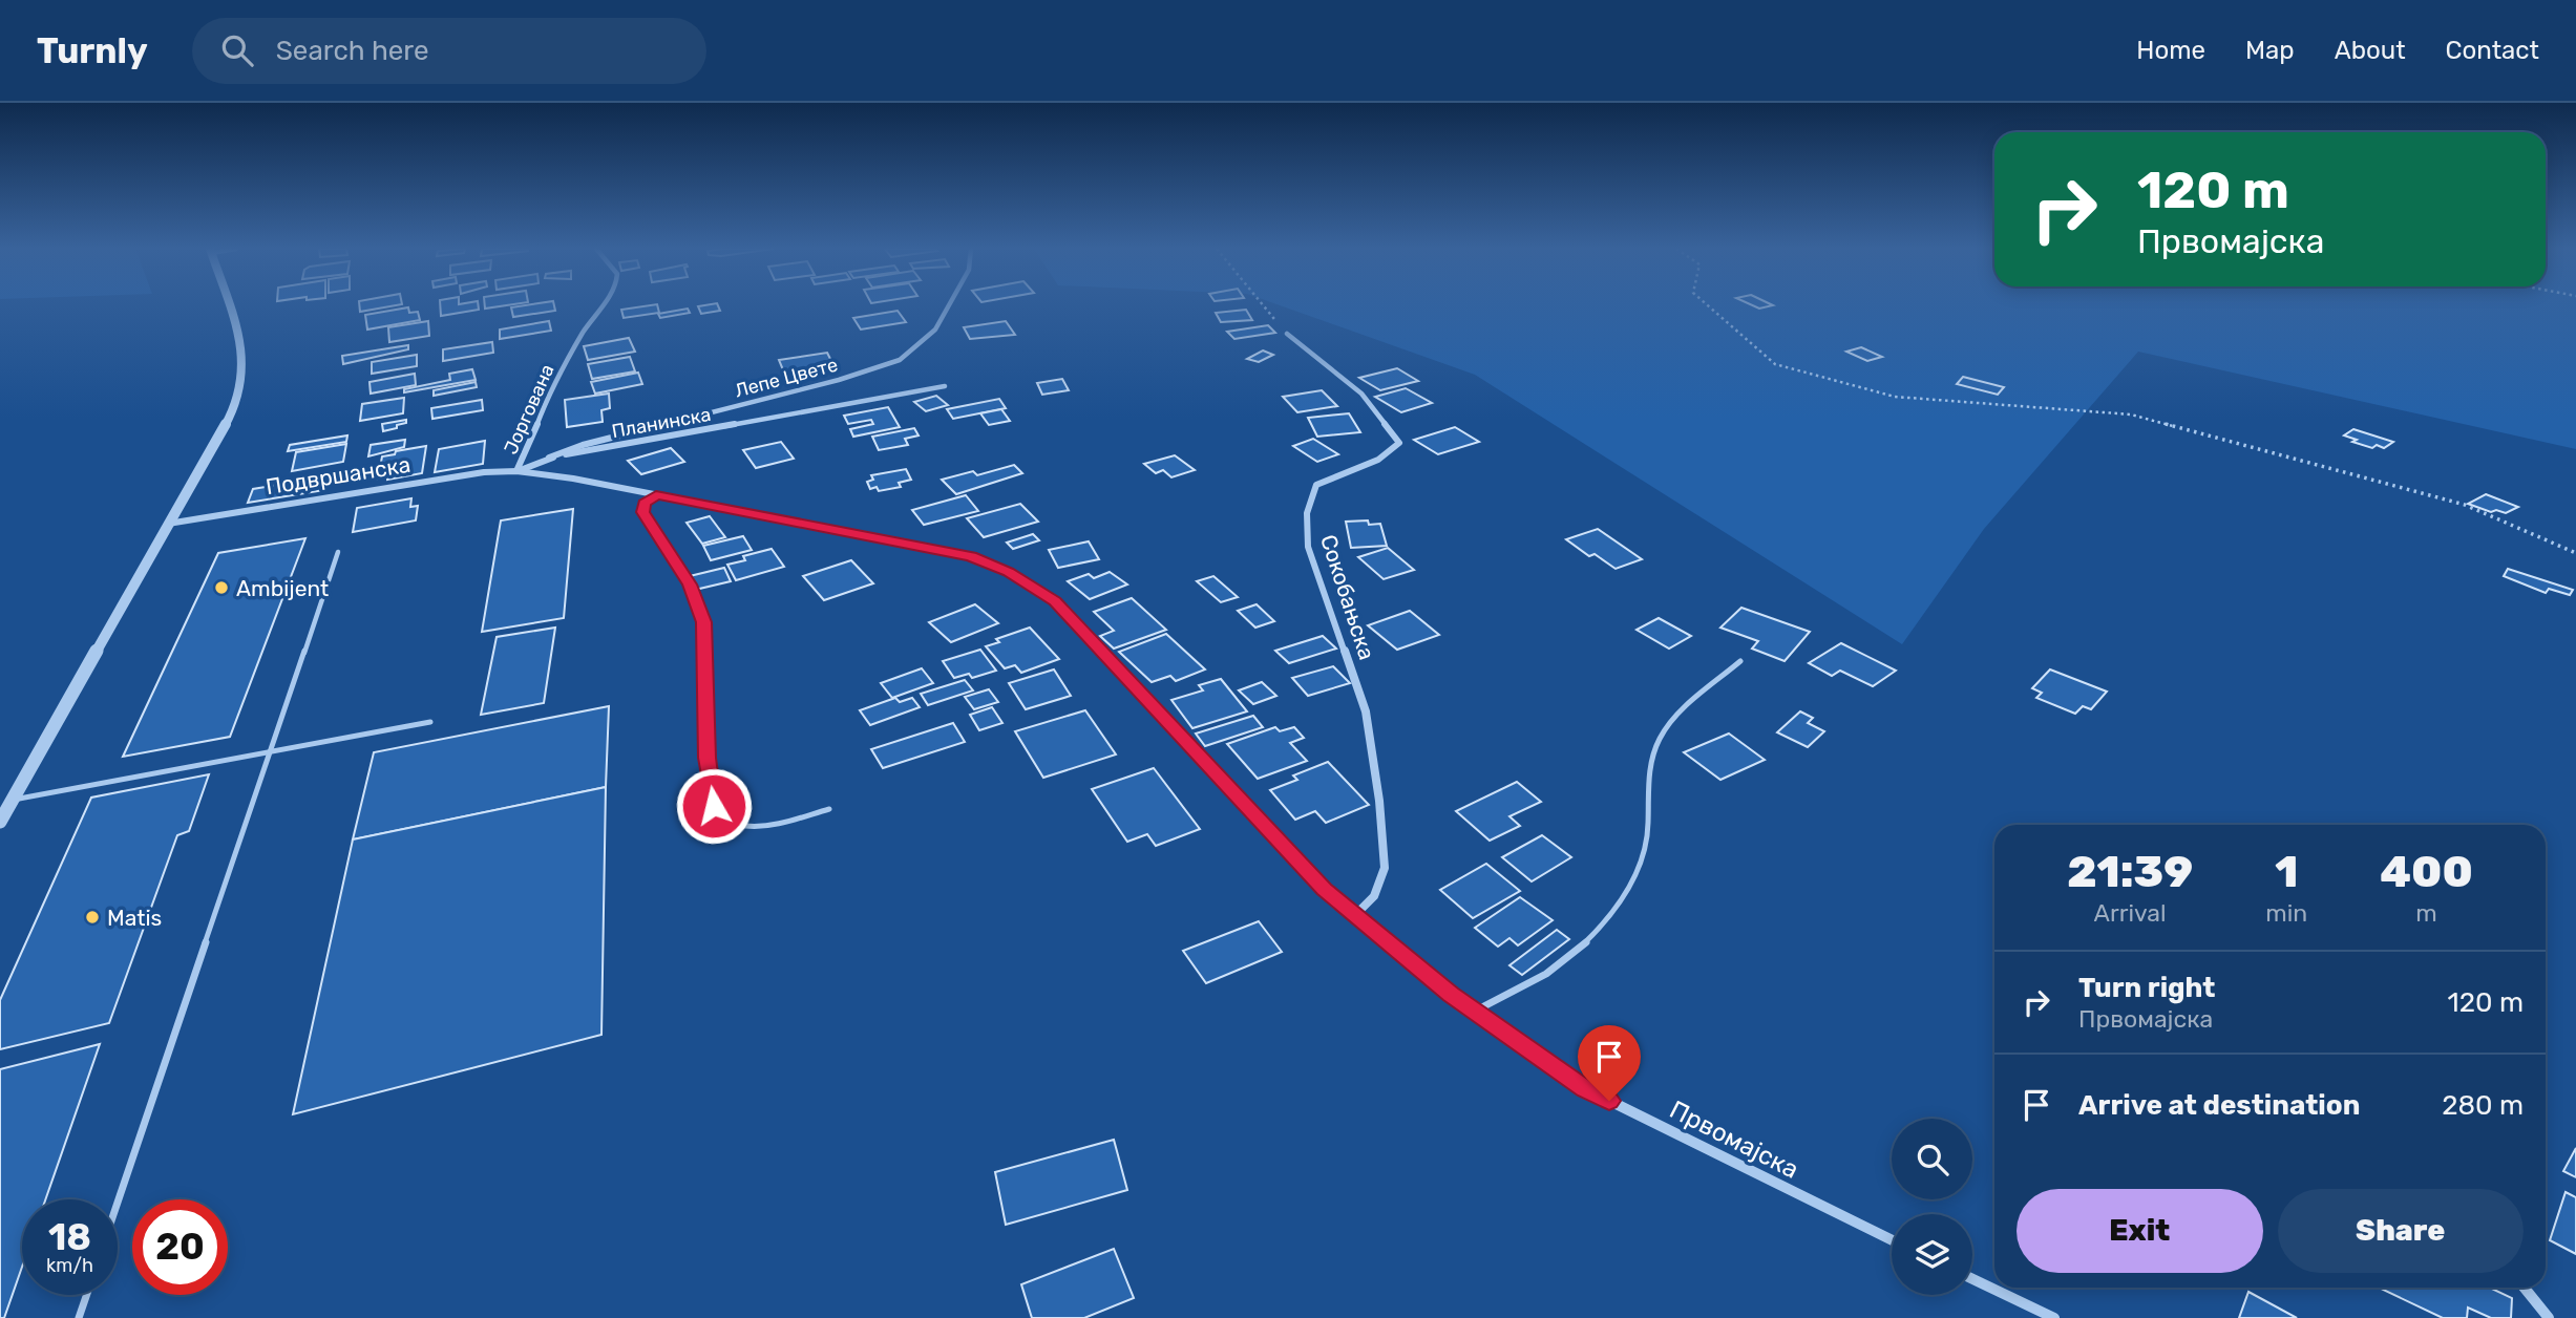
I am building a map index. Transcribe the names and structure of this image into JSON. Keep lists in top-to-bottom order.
{
  "streets": {
    "street": [
      "Лепе Цвете",
      "Јоргована",
      "Планинска",
      "Подвршанска",
      "Сокобањска",
      "Првомајска"
    ]
  },
  "crossings": [
    ["Лепе Цвете", "Планинска"],
    ["Јоргована", "Планинска"],
    ["Јоргована", "Подвршанска"],
    ["Јоргована", "Првомајска"],
    ["Планинска", "Подвршанска"],
    ["Планинска", "Првомајска"],
    ["Подвршанска", "Првомајска"],
    ["Сокобањска", "Првомајска"]
  ],
  "places": ["Ambijent", "Matis"],
  "page": {
    "header": "Turnly",
    "search": "Search here",
    "nav": [
      "Home",
      "Map",
      "About",
      "Contact"
    ],
    "turn": ["120 m", "Првомајска"],
    "eta": [
      "21:39",
      "Arrival",
      "1",
      "min",
      "400",
      "m"
    ],
    "list": [
      {
        "name": "Turn right",
        "note": "Првомајска",
        "value": "120 m"
      },
      {
        "name": "Arrive at destination",
        "value": "280 m"
      }
    ],
    "buttons": ["Exit", "Share"],
    "speed": "18 km/h",
    "limit": "20"
  }
}
